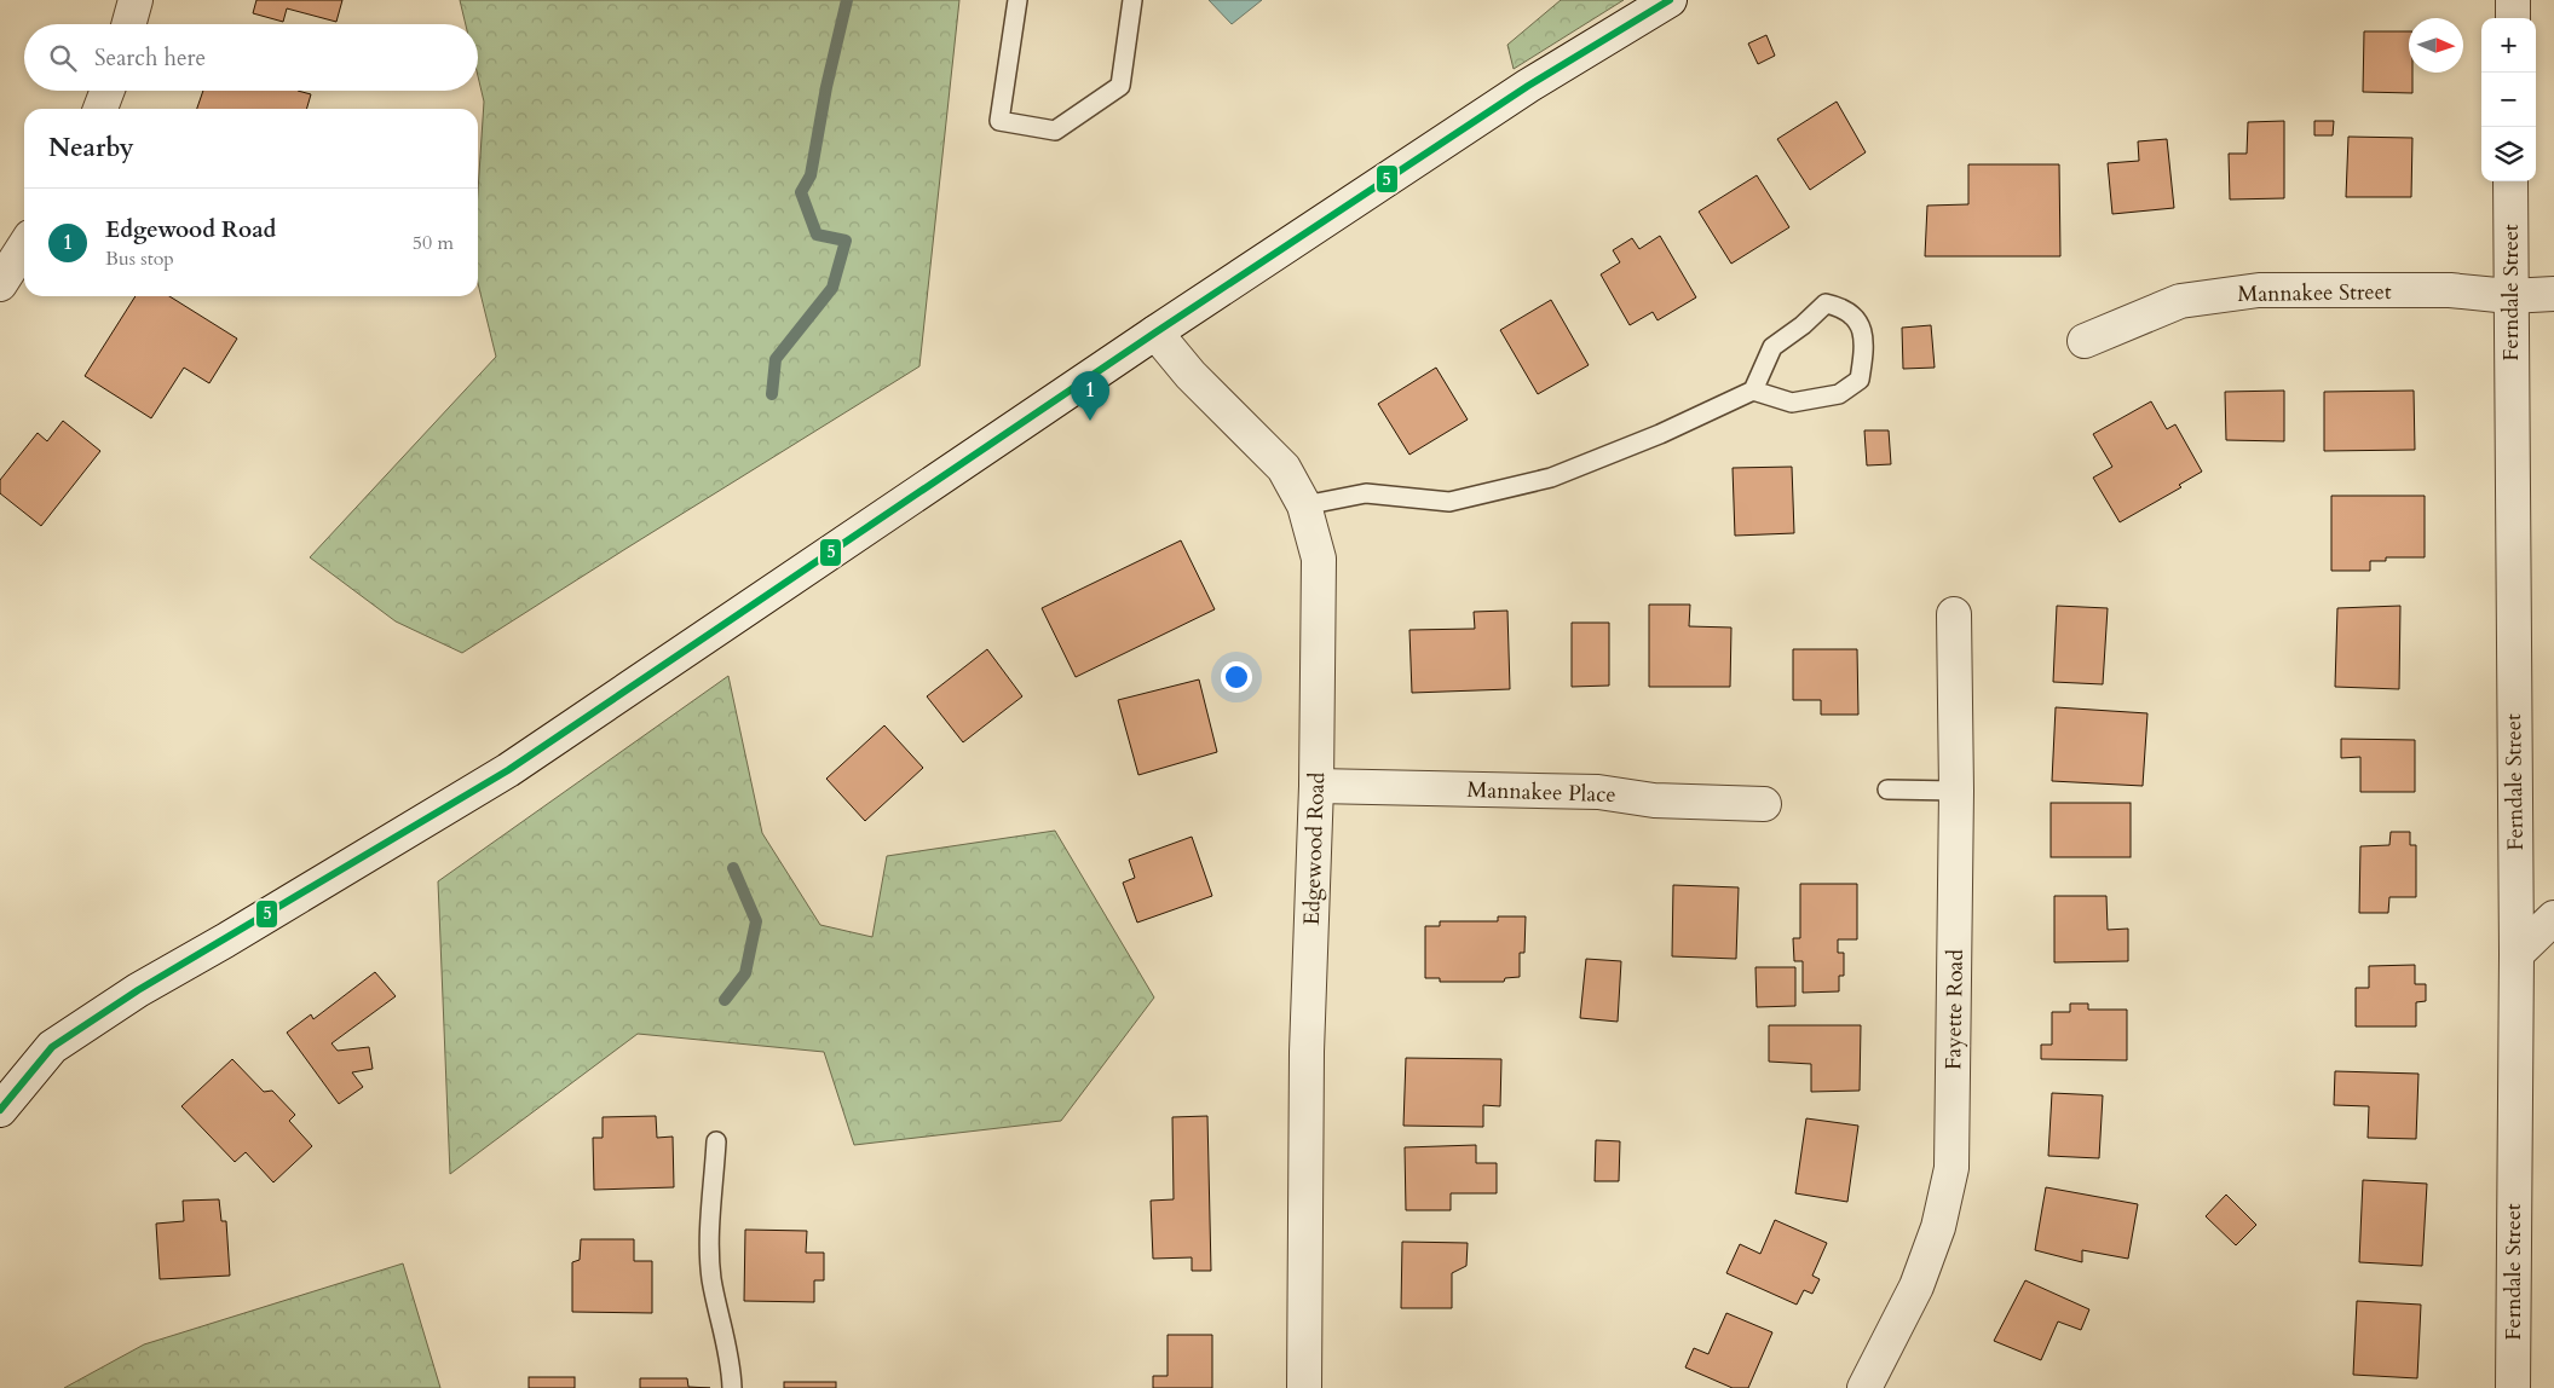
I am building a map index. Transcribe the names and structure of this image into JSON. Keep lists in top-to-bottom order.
{
  "streets": {
    "street": [
      "Mannakee Street",
      "Ferndale Street",
      "Mannakee Place",
      "Edgewood Road",
      "Fayette Road"
    ]
  },
  "crossings": [
    ["Mannakee Street", "Ferndale Street"],
    ["Mannakee Place", "Edgewood Road"]
  ],
  "lines": ["transit line 5"],
  "north": "right",
  "page": {
    "map_buttons": ["+", "−"],
    "search": "Search here",
    "heading": "Nearby",
    "list": [
      {
        "mark": "1",
        "name": "Edgewood Road",
        "note": "Bus stop",
        "value": "50 m"
      }
    ],
    "pins": "1"
  }
}
